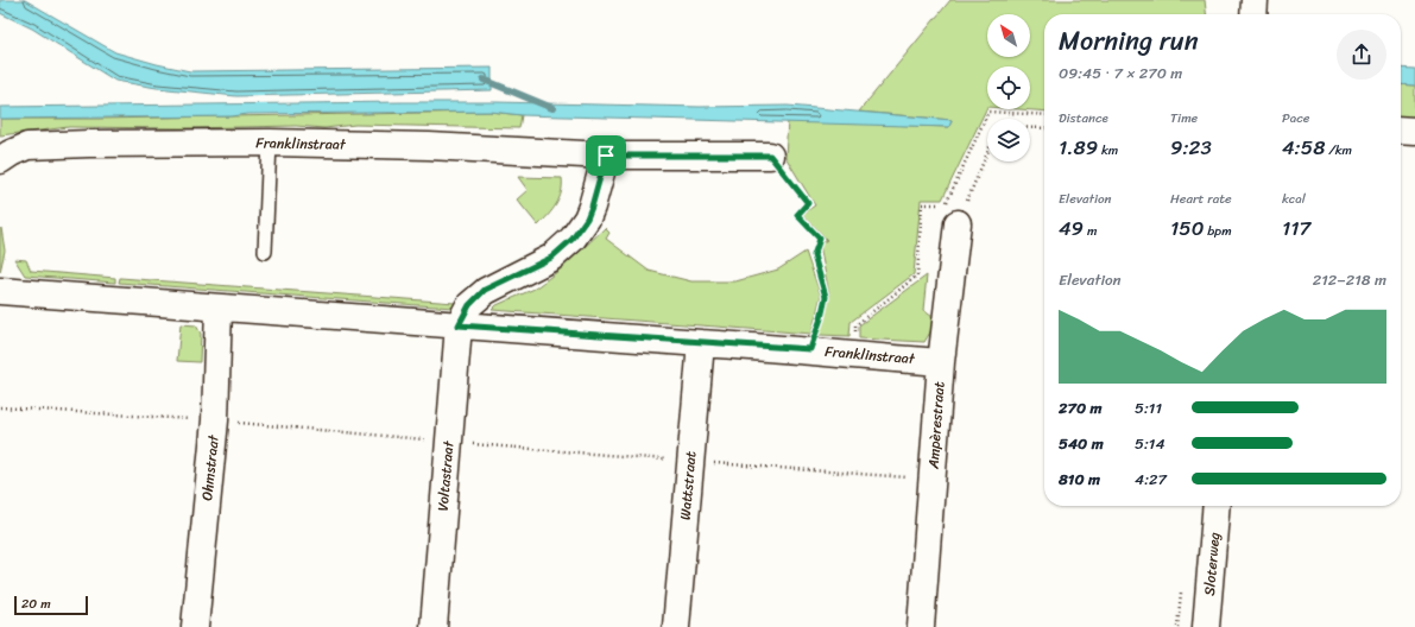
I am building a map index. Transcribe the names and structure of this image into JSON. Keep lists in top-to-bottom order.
{
  "streets": {
    "street": [
      "Franklinstraat",
      "Ampèrestraat",
      "Ohmstraat",
      "Voltastraat",
      "Wattstraat",
      "Sloterweg"
    ]
  },
  "crossings": [
    ["Franklinstraat", "Ampèrestraat"],
    ["Franklinstraat", "Ohmstraat"],
    ["Franklinstraat", "Voltastraat"],
    ["Franklinstraat", "Wattstraat"]
  ],
  "scale_bar": "20 m",
  "north": "top left",
  "page": {
    "heading": ["Morning run", "09:45 · 7 × 270 m"],
    "stats": [
      ["Distance", "1.89 km"],
      ["Time", "9:23"],
      ["Pace", "4:58 /km"],
      ["Elevation", "49 m"],
      ["Heart rate", "150 bpm"],
      ["kcal", "117"]
    ],
    "chart": ["Elevation", "212–218 m"],
    "list": [
      {
        "name": "270 m",
        "note": "5:11"
      },
      {
        "name": "540 m",
        "note": "5:14"
      },
      {
        "name": "810 m",
        "note": "4:27"
      }
    ],
    "scale": "20 m"
  }
}
